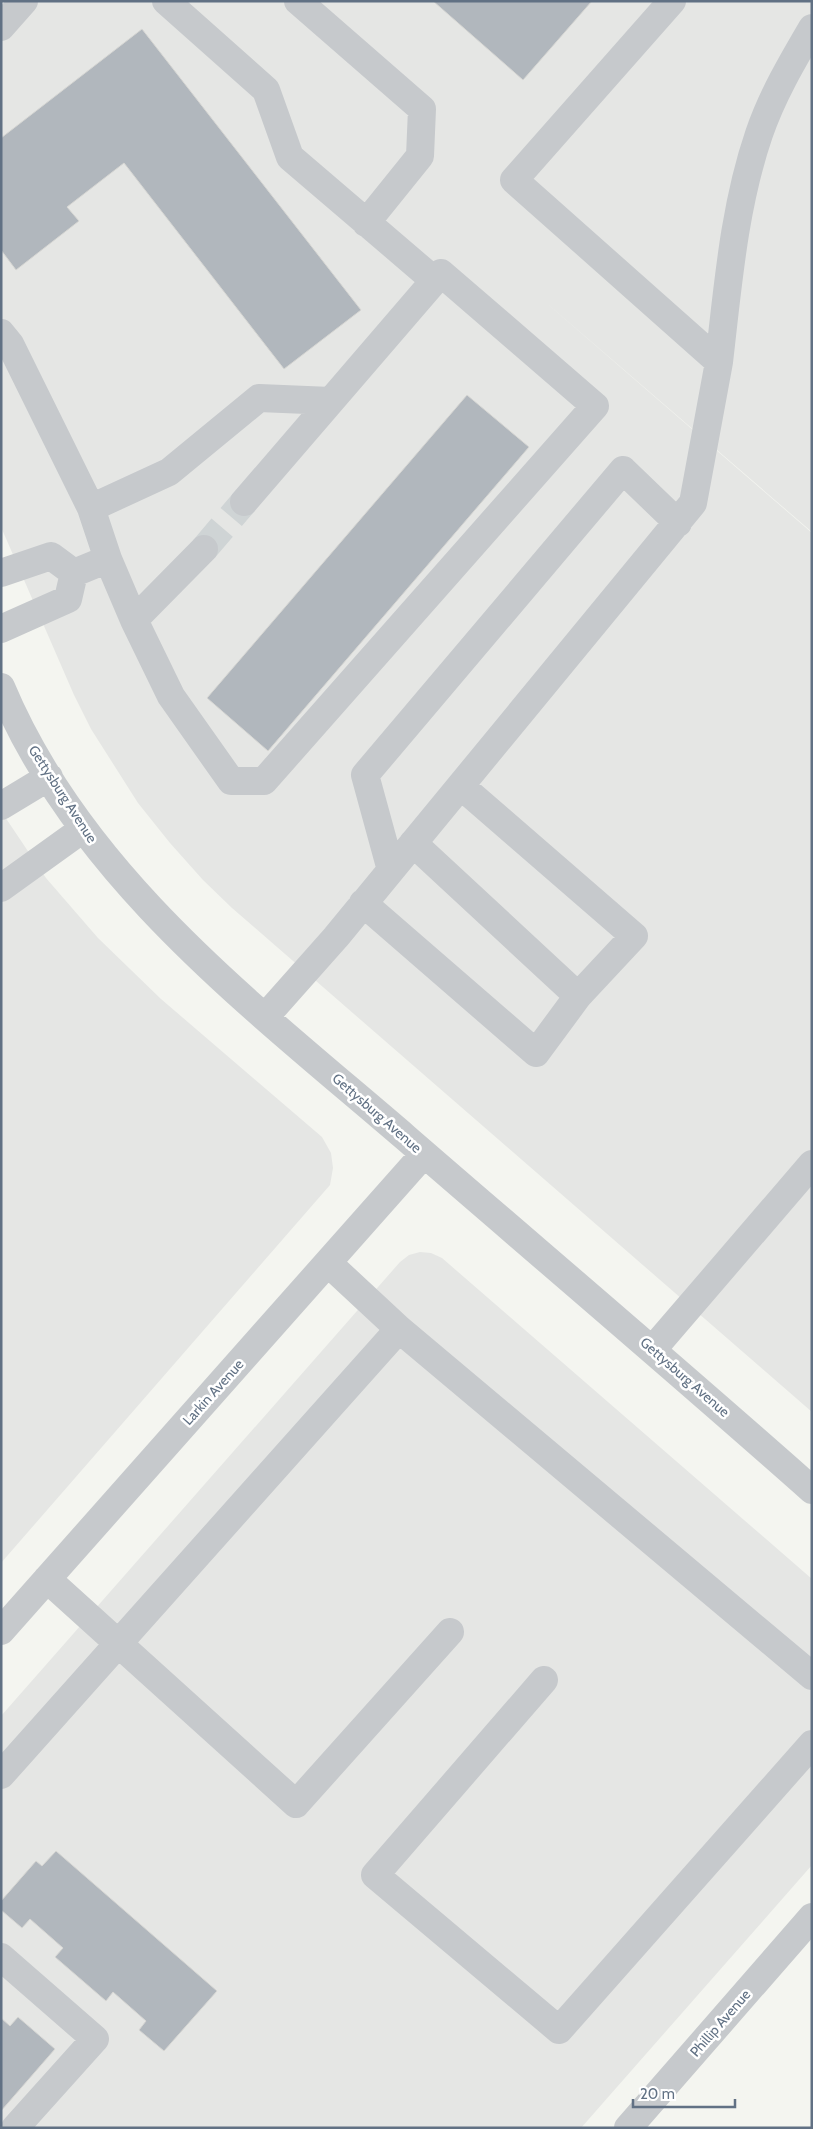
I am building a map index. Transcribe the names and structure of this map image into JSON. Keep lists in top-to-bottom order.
{
  "streets": {
    "street": ["Gettysburg Avenue", "Larkin Avenue", "Phillip Avenue"]
  },
  "crossings": [
    ["Gettysburg Avenue", "Larkin Avenue"]
  ],
  "scale_bar": "20 m"
}
